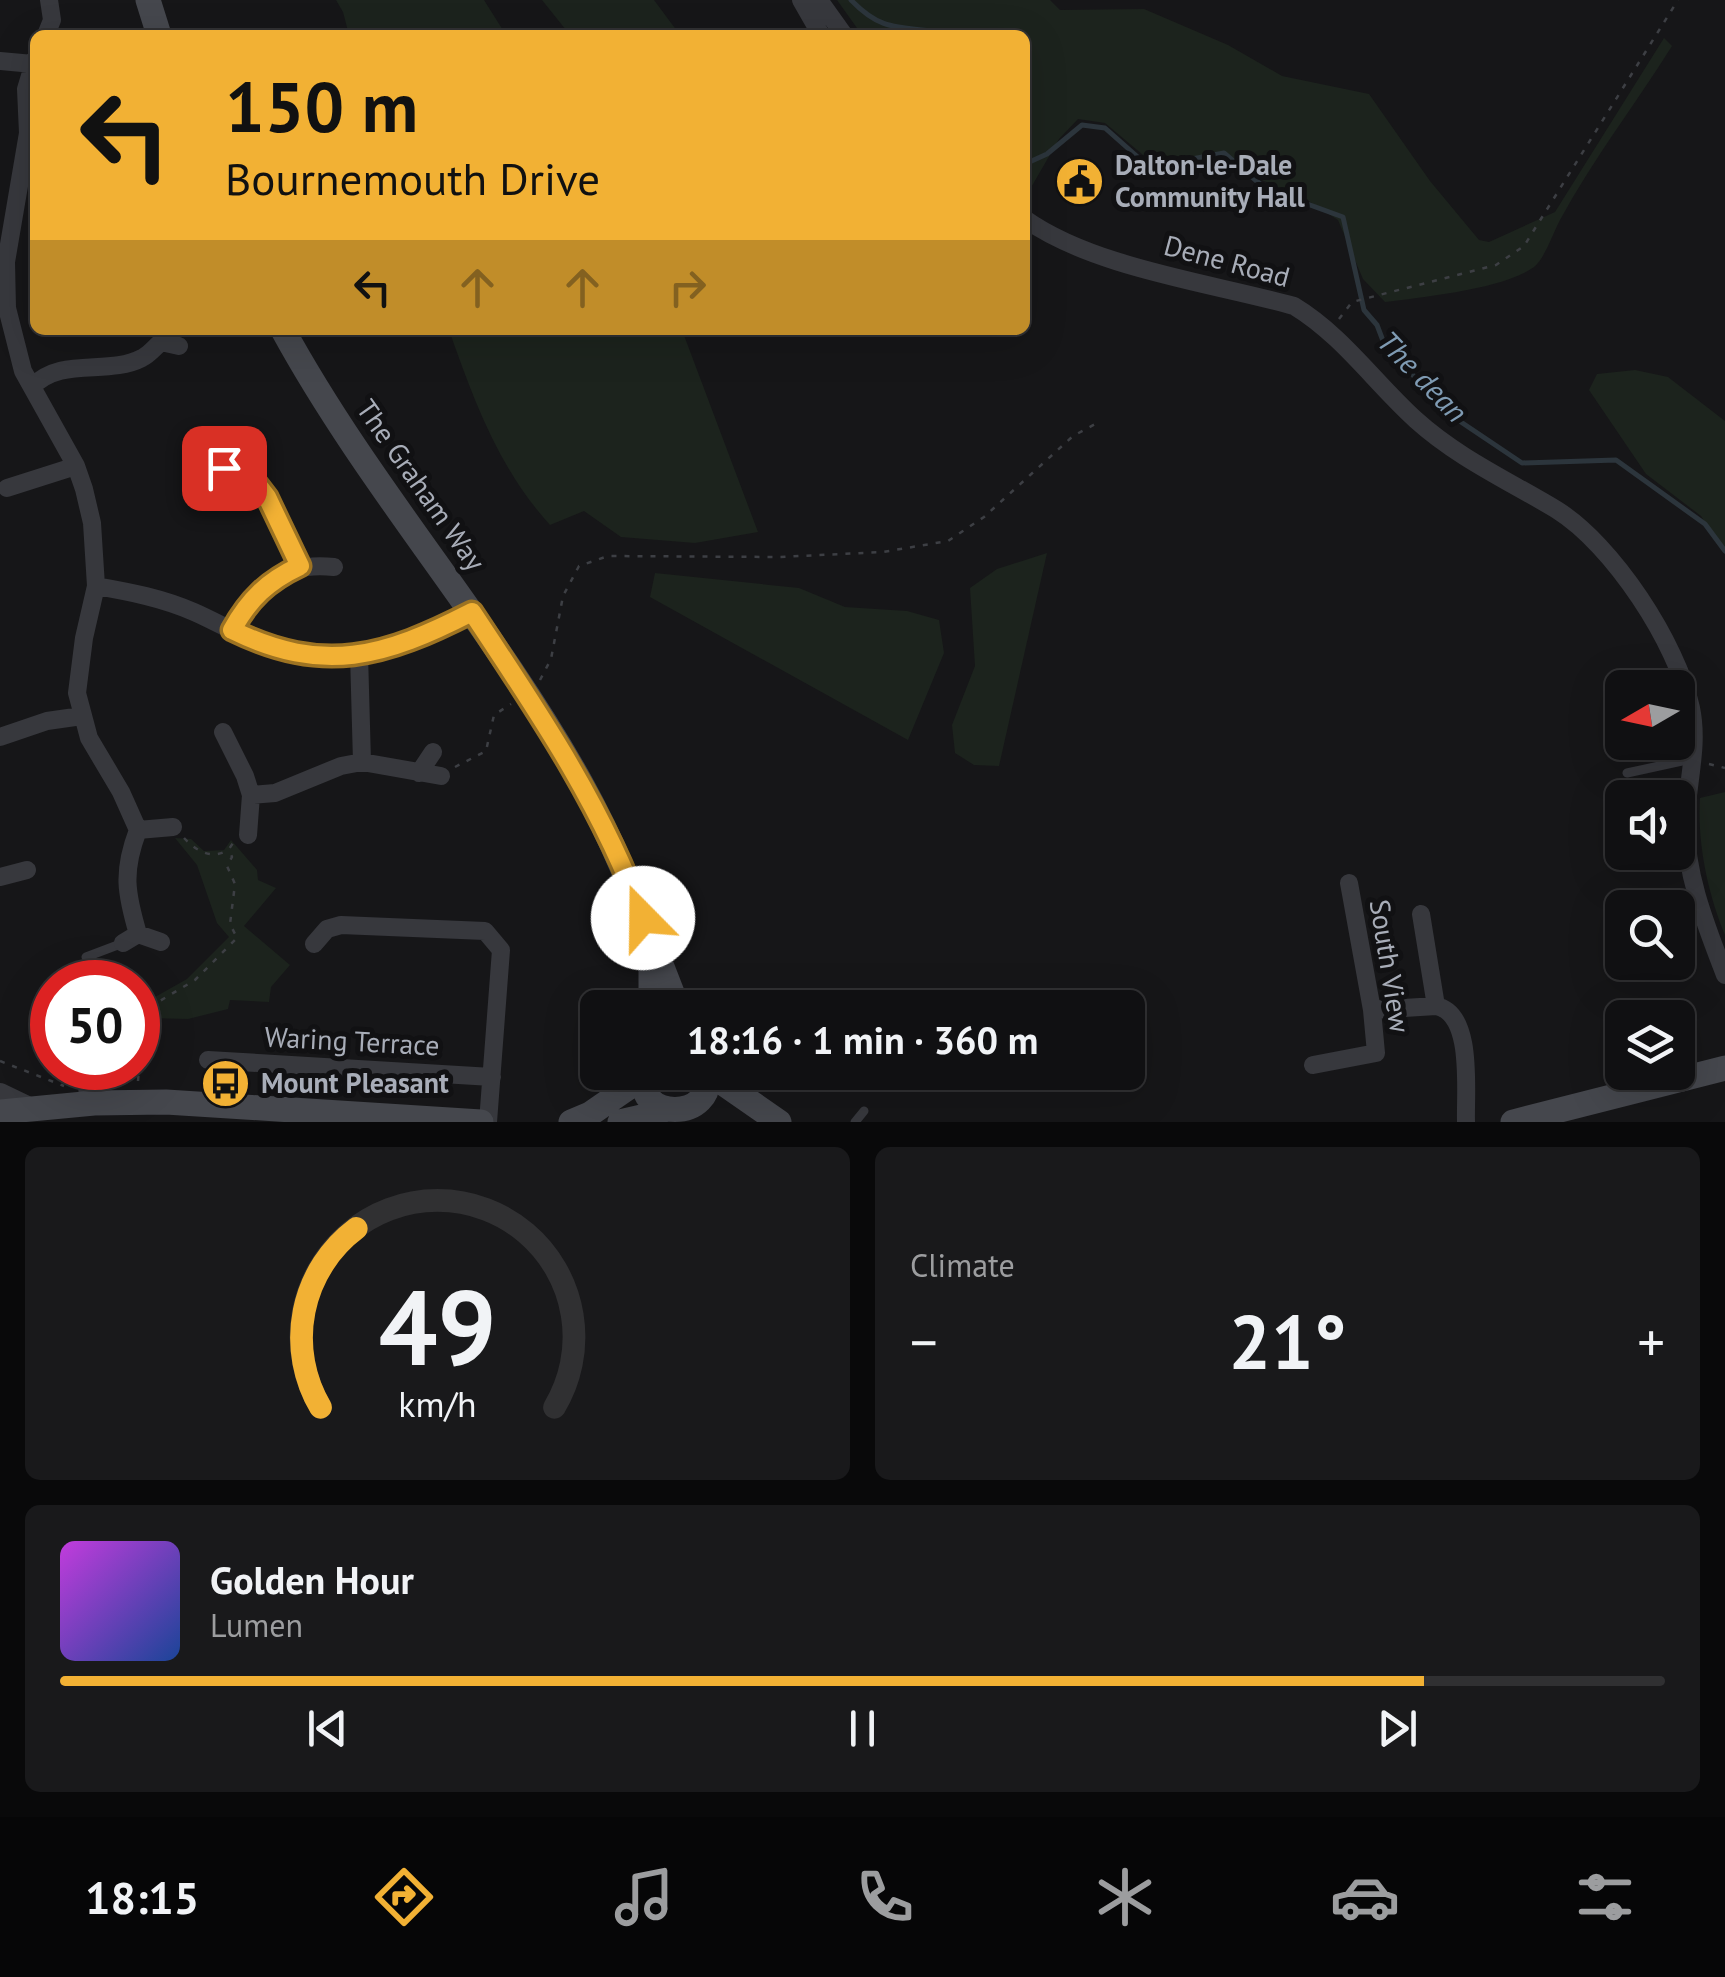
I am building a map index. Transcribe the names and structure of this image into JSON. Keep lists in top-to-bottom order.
{
  "streets": {
    "main road": ["The Graham Way"],
    "street": ["Dene Road", "South View", "Waring Terrace"]
  },
  "water": ["The dean"],
  "places": {
    "public building": ["Dalton-le-Dale Community Hall"],
    "bus stop": ["Mount Pleasant"]
  },
  "north": "left",
  "page": {
    "turn": ["150 m", "Bournemouth Drive"],
    "limit": "50",
    "trip": "18:16 · 1 min · 360 m",
    "tile": "Climate",
    "heat": ["−", "21°", "+"],
    "song": ["Golden Hour", "Lumen"],
    "tabs": "18:15",
    "gauge": ["49", "km/h"]
  }
}
